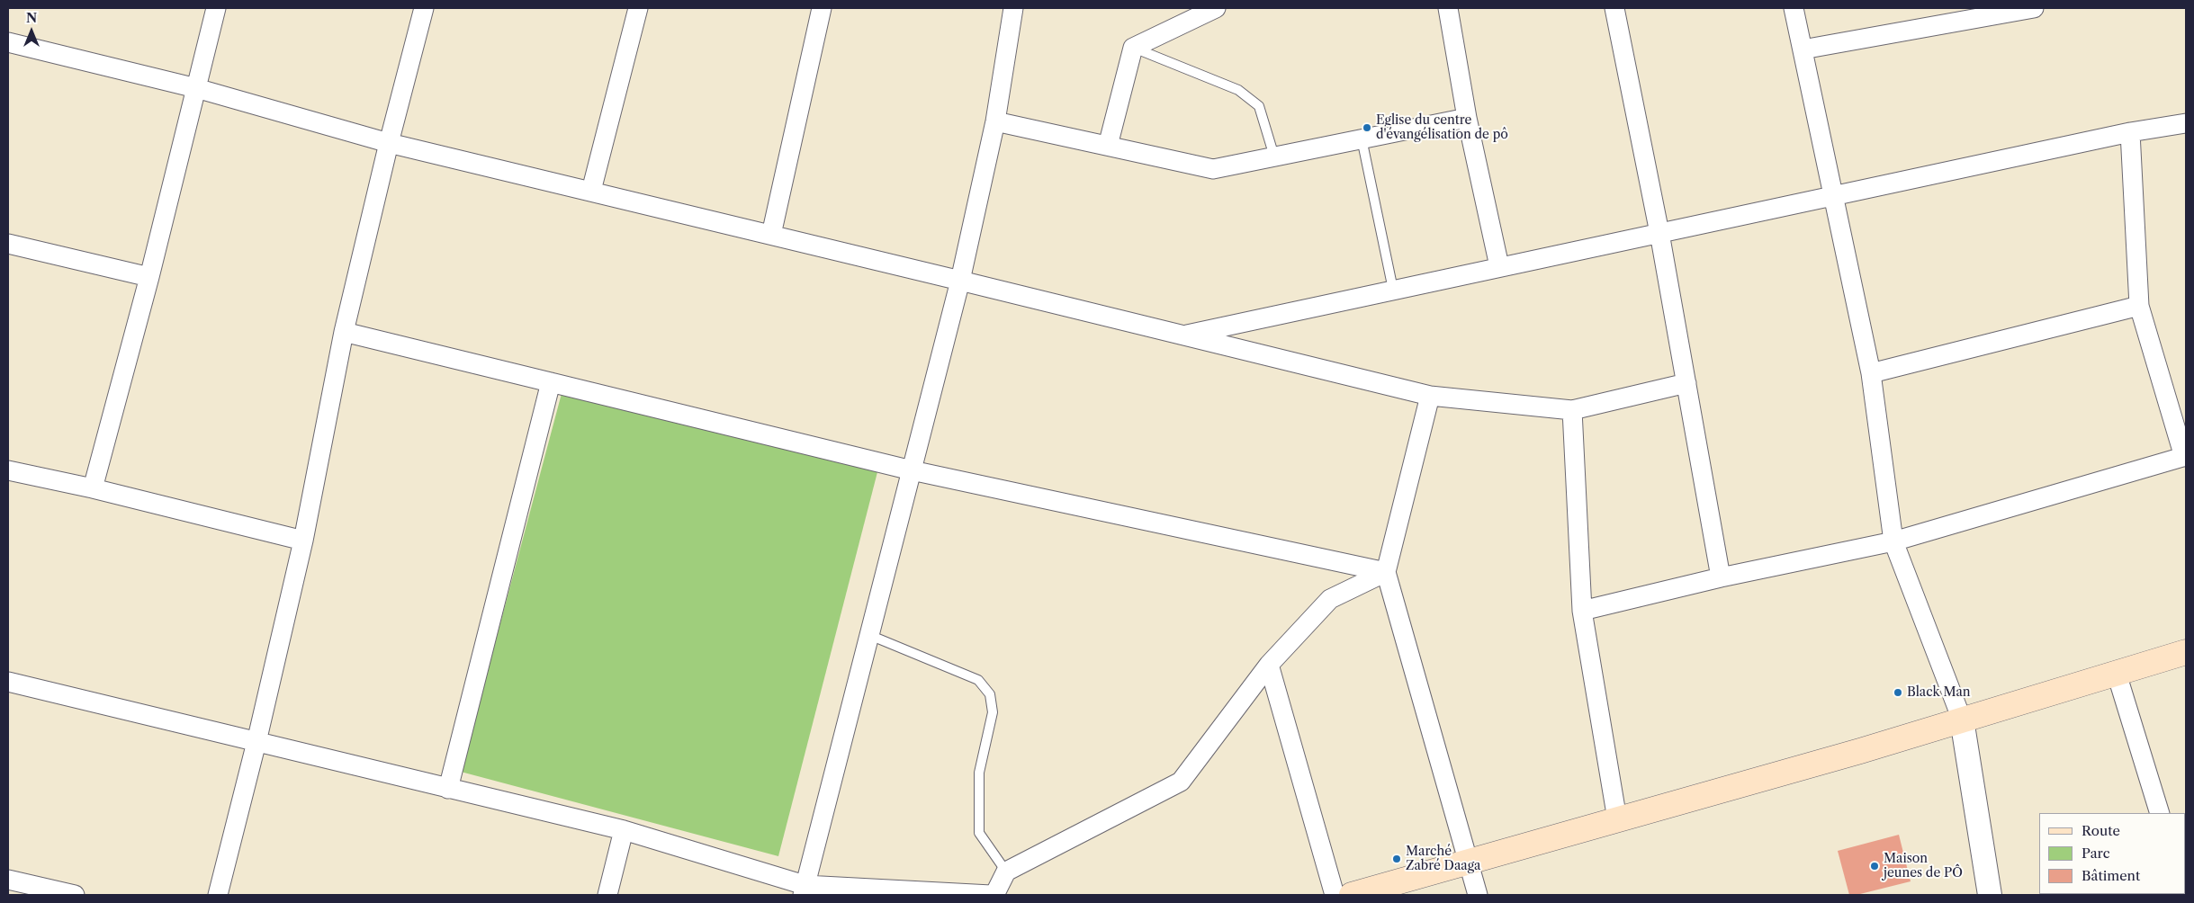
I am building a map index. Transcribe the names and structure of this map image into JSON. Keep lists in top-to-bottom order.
{
  "places": [
    "Eglise du centre d'évangélisation de pô",
    "Black Man",
    "Marché Zabré Daaga",
    "Maison jeunes de PÔ"
  ],
  "legend": ["Route", "Parc", "Bâtiment"],
  "north": "top"
}
